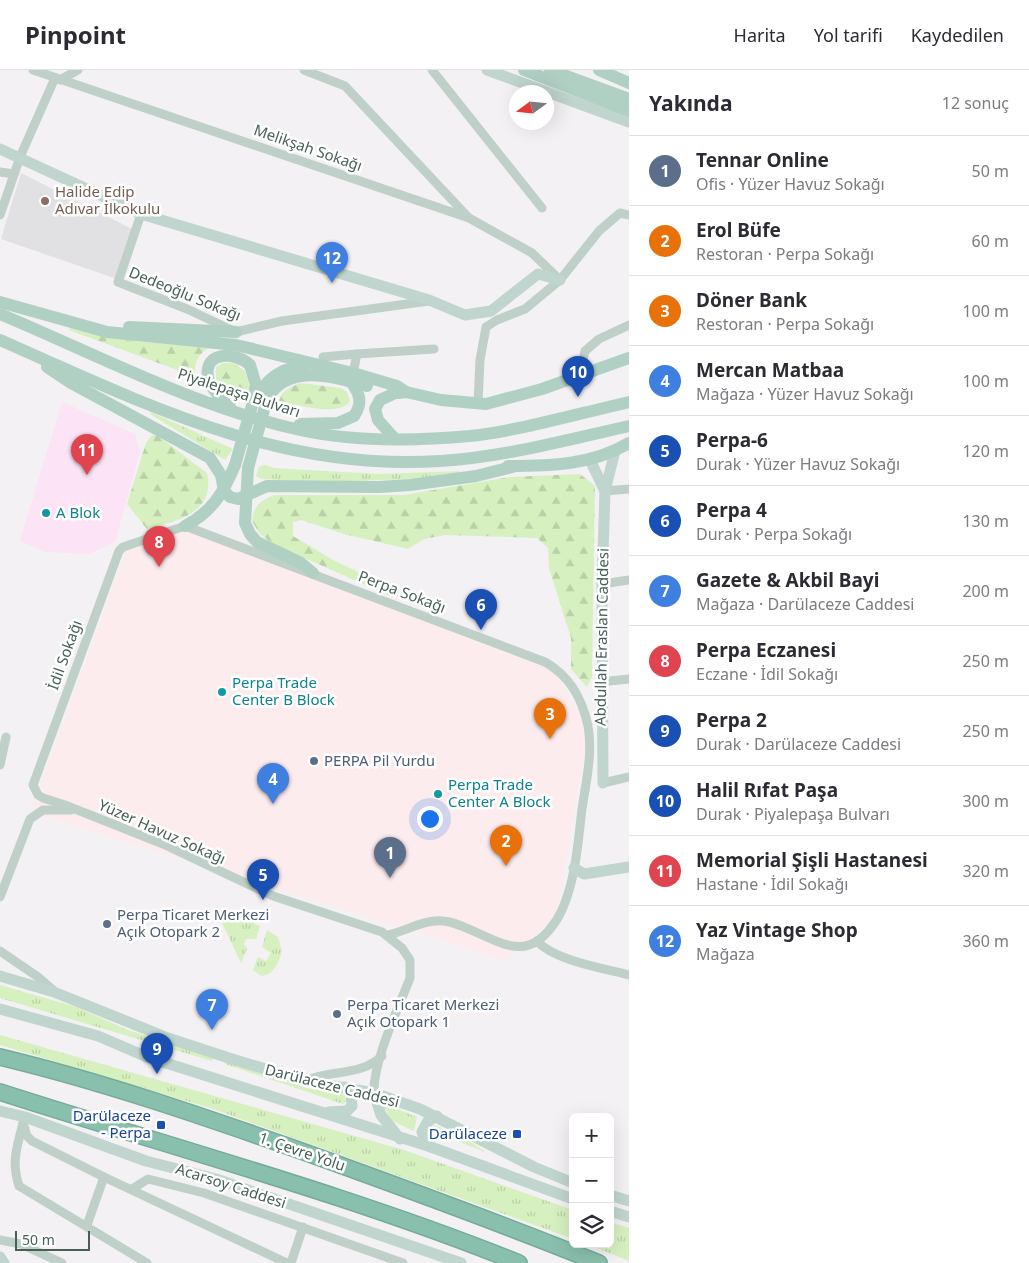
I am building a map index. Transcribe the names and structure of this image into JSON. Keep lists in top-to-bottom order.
{
  "streets": {
    "highway": ["1. Çevre Yolu"],
    "main road": [
      "Piyalepaşa Bulvarı",
      "Abdullah Eraslan Caddesi",
      "Darülaceze Caddesi",
      "Acarsoy Caddesi"
    ],
    "street": [
      "Melikşah Sokağı",
      "Dedeoğlu Sokağı",
      "Perpa Sokağı",
      "İdil Sokağı",
      "Yüzer Havuz Sokağı"
    ]
  },
  "crossings": [
    ["Perpa Sokağı", "İdil Sokağı"],
    ["İdil Sokağı", "Yüzer Havuz Sokağı"]
  ],
  "places": {
    "other": [
      "Halide Edip Adıvar İlkokulu",
      "A Blok",
      "Perpa Trade Center B Block",
      "PERPA Pil Yurdu",
      "Perpa Trade Center A Block",
      "Perpa Ticaret Merkezi Açık Otopark 2",
      "Perpa Ticaret Merkezi Açık Otopark 1"
    ],
    "transit": ["Darülaceze - Perpa", "Darülaceze"]
  },
  "scale_bar": "50 m",
  "north": "left",
  "page": {
    "header": "Pinpoint",
    "nav": ["Harita", "Yol tarifi", "Kaydedilen"],
    "heading": ["Yakında", "12 sonuç"],
    "list": [
      {
        "mark": "1",
        "name": "Tennar Online",
        "note": "Ofis · Yüzer Havuz Sokağı",
        "value": "50 m"
      },
      {
        "mark": "2",
        "name": "Erol Büfe",
        "note": "Restoran · Perpa Sokağı",
        "value": "60 m"
      },
      {
        "mark": "3",
        "name": "Döner Bank",
        "note": "Restoran · Perpa Sokağı",
        "value": "100 m"
      },
      {
        "mark": "4",
        "name": "Mercan Matbaa",
        "note": "Mağaza · Yüzer Havuz Sokağı",
        "value": "100 m"
      },
      {
        "mark": "5",
        "name": "Perpa-6",
        "note": "Durak · Yüzer Havuz Sokağı",
        "value": "120 m"
      },
      {
        "mark": "6",
        "name": "Perpa 4",
        "note": "Durak · Perpa Sokağı",
        "value": "130 m"
      },
      {
        "mark": "7",
        "name": "Gazete & Akbil Bayi",
        "note": "Mağaza · Darülaceze Caddesi",
        "value": "200 m"
      },
      {
        "mark": "8",
        "name": "Perpa Eczanesi",
        "note": "Eczane · İdil Sokağı",
        "value": "250 m"
      },
      {
        "mark": "9",
        "name": "Perpa 2",
        "note": "Durak · Darülaceze Caddesi",
        "value": "250 m"
      },
      {
        "mark": "10",
        "name": "Halil Rıfat Paşa",
        "note": "Durak · Piyalepaşa Bulvarı",
        "value": "300 m"
      },
      {
        "mark": "11",
        "name": "Memorial Şişli Hastanesi",
        "note": "Hastane · İdil Sokağı",
        "value": "320 m"
      },
      {
        "mark": "12",
        "name": "Yaz Vintage Shop",
        "note": "Mağaza",
        "value": "360 m"
      }
    ],
    "pins": [
      "12",
      "10",
      "11",
      "8",
      "6",
      "3",
      "4",
      "2",
      "1",
      "5",
      "7",
      "9"
    ],
    "map_buttons": ["+", "−"],
    "scale": "50 m"
  }
}
